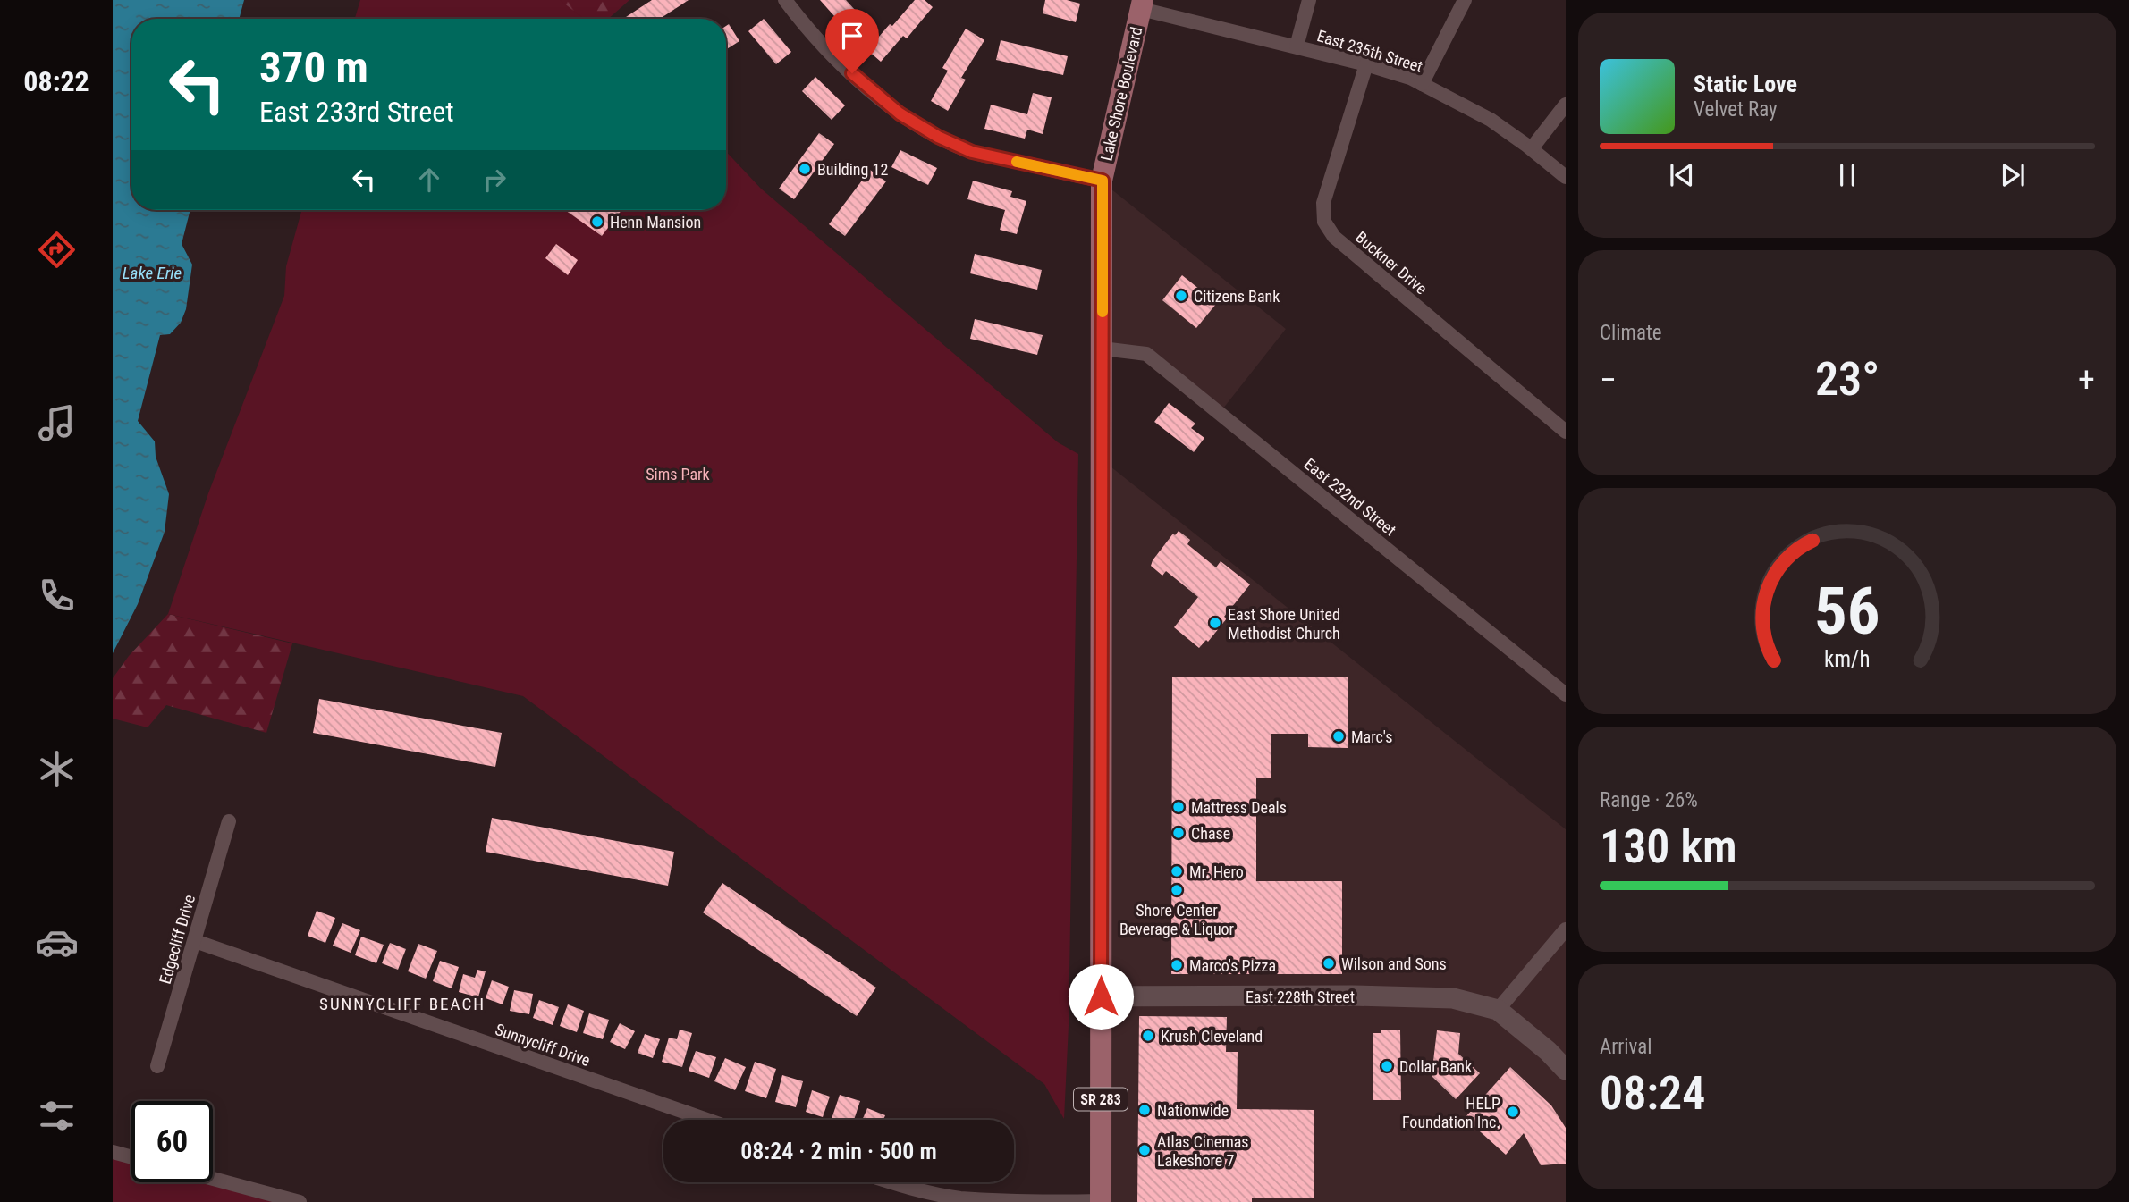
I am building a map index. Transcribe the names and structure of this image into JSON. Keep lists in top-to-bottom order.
{
  "streets": {
    "main road": ["Lake Shore Boulevard", "SR 283"],
    "street": [
      "East 235th Street",
      "Buckner Drive",
      "East 232nd Street",
      "Edgecliff Drive",
      "East 228th Street",
      "Sunnycliff Drive"
    ]
  },
  "crossings": [
    ["East 235th Street", "Lake Shore Boulevard"],
    ["East 235th Street", "Buckner Drive"],
    ["Lake Shore Boulevard", "East 232nd Street"],
    ["Lake Shore Boulevard", "East 228th Street"],
    ["Edgecliff Drive", "Sunnycliff Drive"]
  ],
  "districts": ["SUNNYCLIFF BEACH"],
  "water": ["Lake Erie"],
  "parks": ["Sims Park"],
  "places": [
    "Building 12",
    "Henn Mansion",
    "Citizens Bank",
    "East Shore United Methodist Church",
    "Marc's",
    "Mattress Deals",
    "Chase",
    "Mr. Hero",
    "Shore Center Beverage & Liquor",
    "Wilson and Sons",
    "Marco's Pizza",
    "Krush Cleveland",
    "Dollar Bank",
    "Nationwide",
    "HELP Foundation Inc.",
    "Atlas Cinemas Lakeshore 7"
  ],
  "page": {
    "tabs": "08:22",
    "turn": ["370 m", "East 233rd Street"],
    "song": ["Static Love", "Velvet Ray"],
    "tile": [
      "Climate",
      ["Range · 26%", "130 km"],
      ["Arrival", "08:24"]
    ],
    "heat": ["−", "23°", "+"],
    "limit": "60",
    "trip": "08:24 · 2 min · 500 m",
    "gauge": ["56", "km/h"]
  }
}
